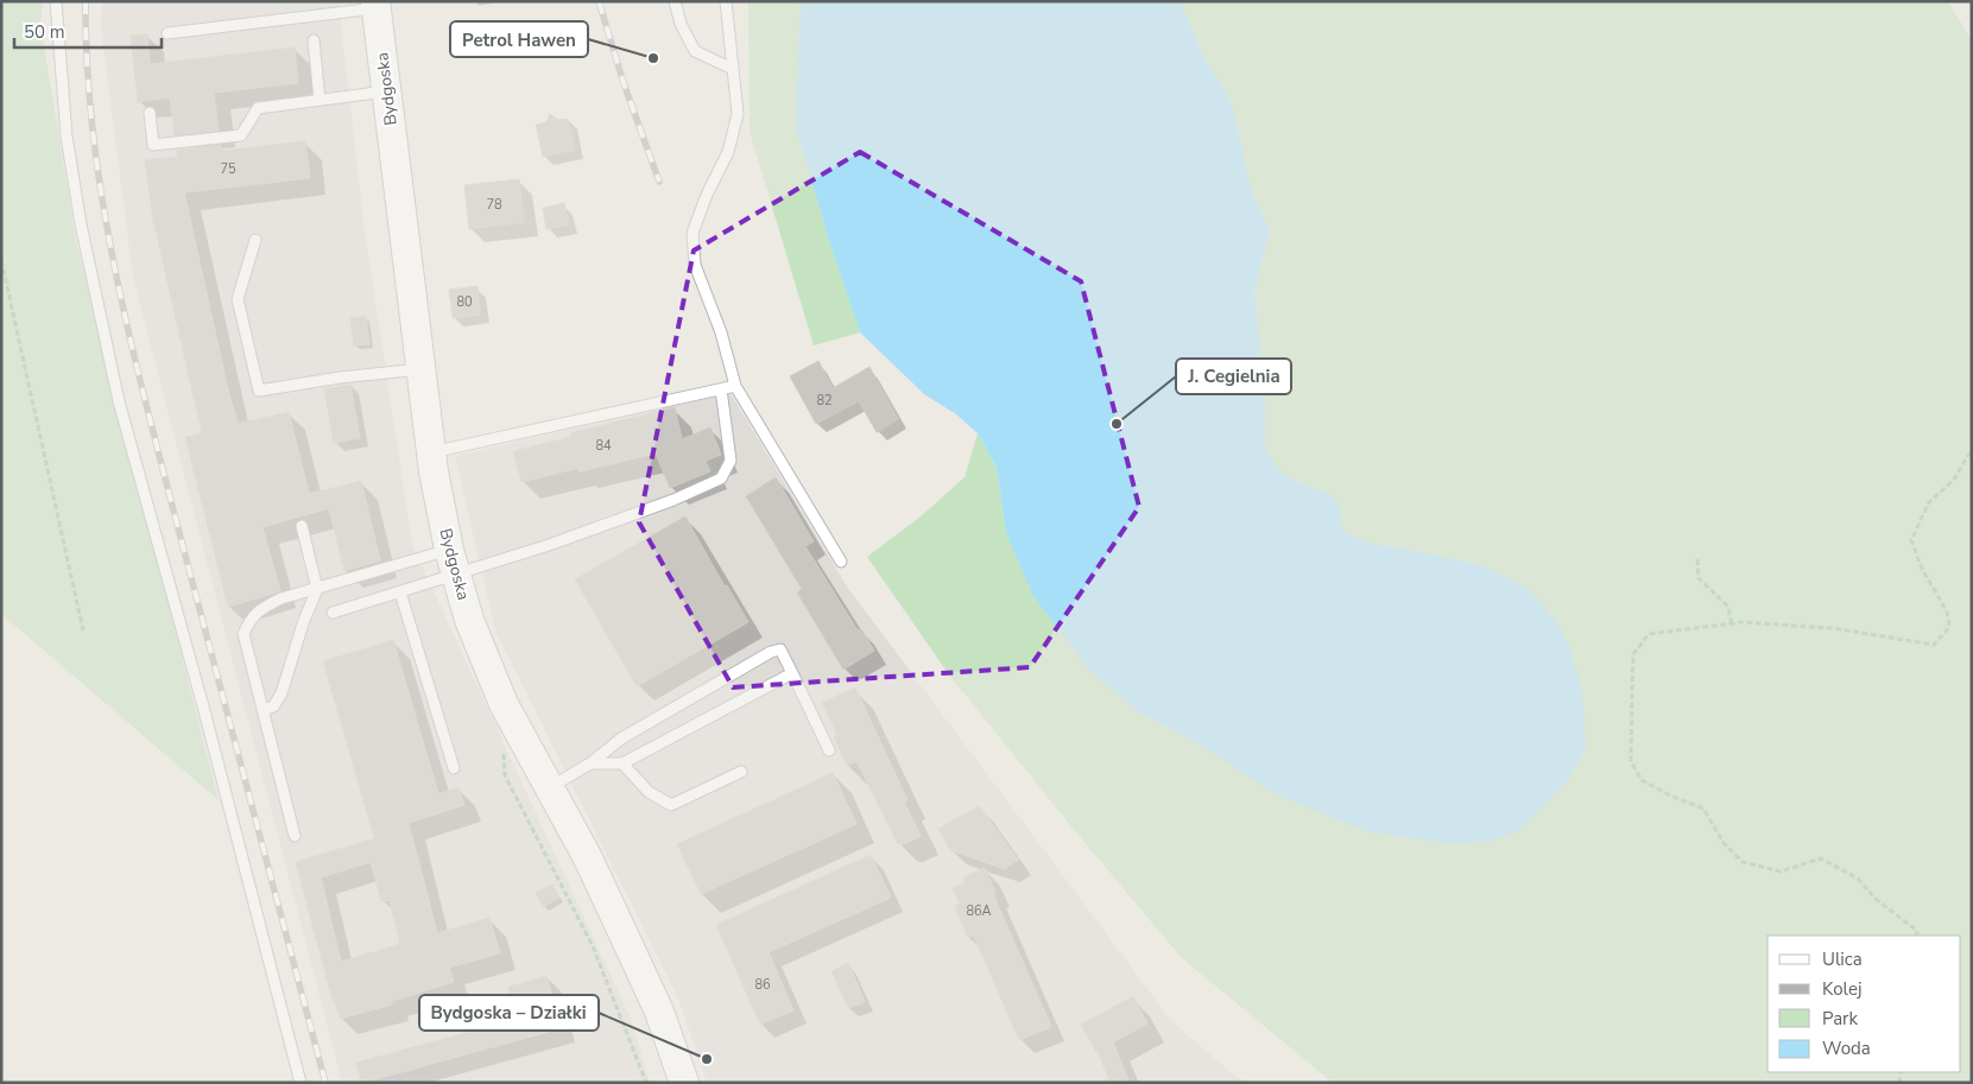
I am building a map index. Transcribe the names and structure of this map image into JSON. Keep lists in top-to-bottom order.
{
  "streets": {
    "street": ["Bydgoska"]
  },
  "places": ["Petrol Hawen", "J. Cegielnia", "Bydgoska – Działki"],
  "house_numbers": [
    "75",
    "78",
    "80",
    "82",
    "84",
    "86A",
    "86"
  ],
  "legend": [
    "Ulica",
    "Kolej",
    "Park",
    "Woda"
  ],
  "scale_bar": "50 m"
}
